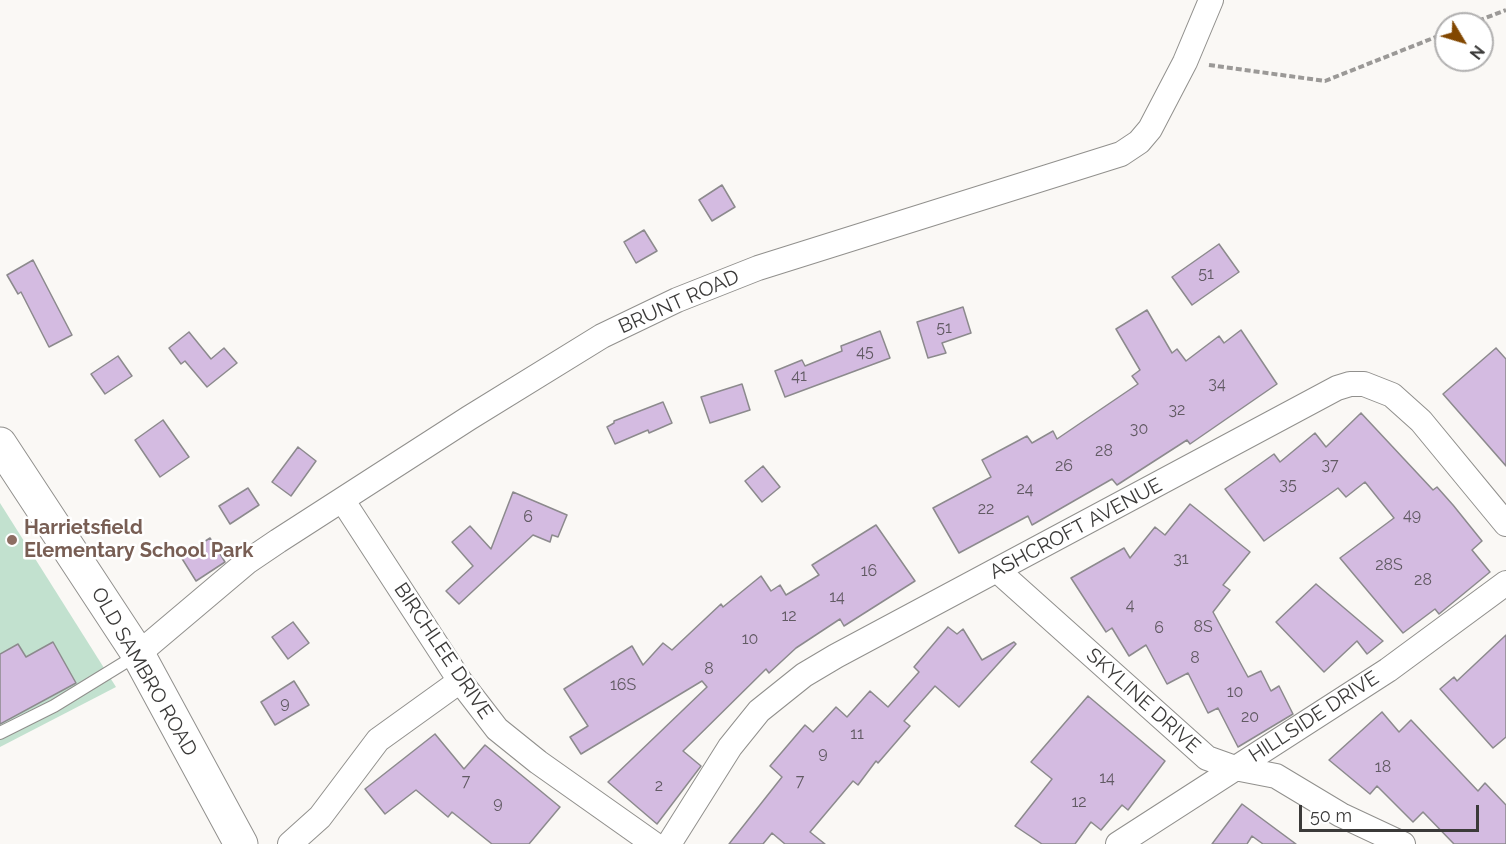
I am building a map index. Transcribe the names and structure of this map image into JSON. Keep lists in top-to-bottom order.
{
  "streets": {
    "main road": ["OLD SAMBRO ROAD"],
    "street": [
      "BRUNT ROAD",
      "ASHCROFT AVENUE",
      "BIRCHLEE DRIVE",
      "SKYLINE DRIVE",
      "HILLSIDE DRIVE"
    ]
  },
  "crossings": [
    ["BRUNT ROAD", "BIRCHLEE DRIVE"],
    ["BRUNT ROAD", "OLD SAMBRO ROAD"],
    ["ASHCROFT AVENUE", "SKYLINE DRIVE"],
    ["SKYLINE DRIVE", "HILLSIDE DRIVE"]
  ],
  "places": ["Harrietsfield Elementary School Park"],
  "house_numbers": [
    "51",
    "51",
    "45",
    "41",
    "34",
    "32",
    "30",
    "28",
    "37",
    "26",
    "35",
    "24",
    "22",
    "49",
    "6",
    "31",
    "28S",
    "16",
    "28",
    "14",
    "4",
    "12",
    "8S",
    "6",
    "10",
    "8",
    "8",
    "16S",
    "10",
    "9",
    "20",
    "11",
    "9",
    "18",
    "14",
    "7",
    "7",
    "2",
    "12",
    "9"
  ],
  "scale_bar": "50 m",
  "north": "bottom right"
}
